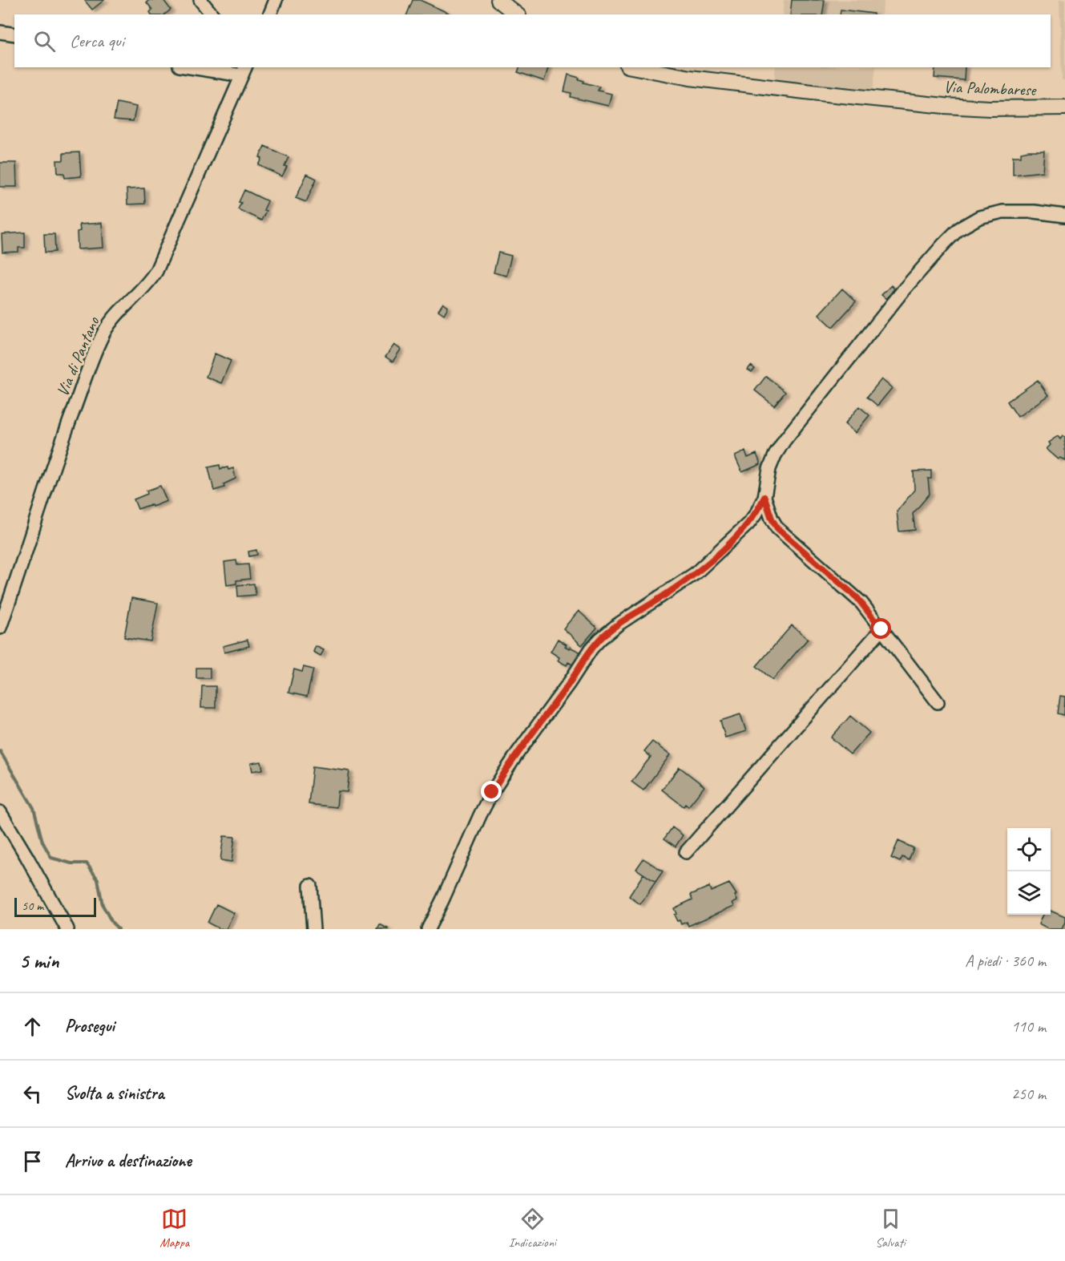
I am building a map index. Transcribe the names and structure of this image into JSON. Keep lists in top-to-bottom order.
{
  "streets": {
    "main road": ["Via Palombarese"],
    "street": ["Via di Pantano"]
  },
  "scale_bar": "50 m",
  "page": {
    "search": "Cerca qui",
    "scale": "50 m",
    "heading": ["5 min", "A piedi · 360 m"],
    "list": [
      ["Prosegui", "110 m"],
      ["Svolta a sinistra", "250 m"],
      "Arrivo a destinazione"
    ],
    "nav": ["Mappa", "Indicazioni", "Salvati"]
  }
}
